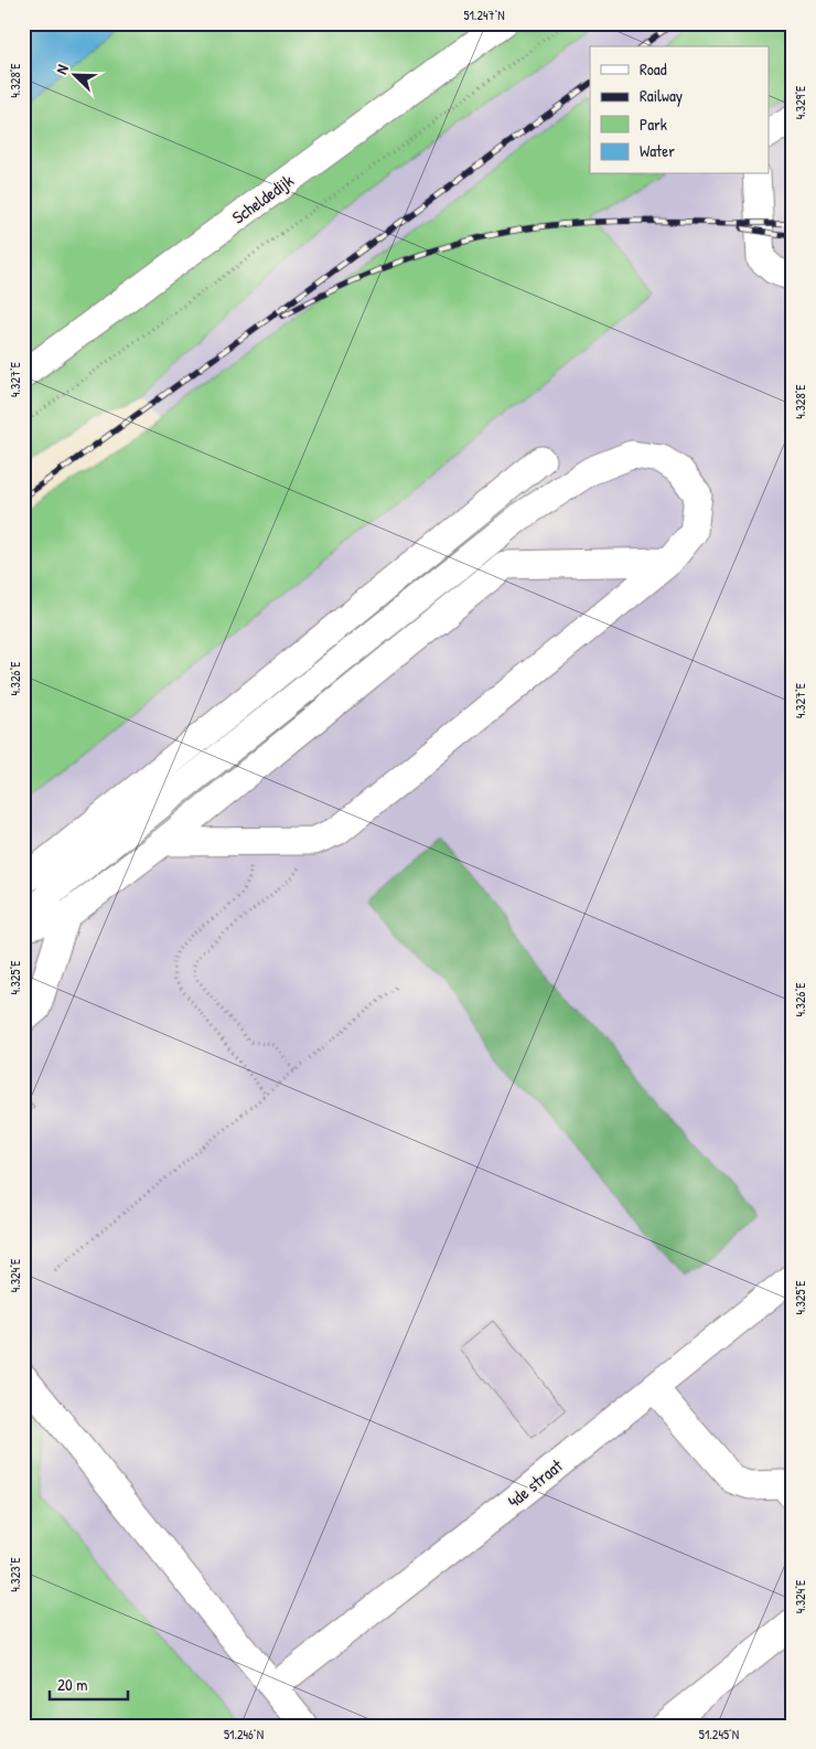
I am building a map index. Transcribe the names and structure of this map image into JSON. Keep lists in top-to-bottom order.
{
  "streets": {
    "street": ["Scheldedijk", "4de straat"]
  },
  "legend": [
    "Road",
    "Railway",
    "Park",
    "Water"
  ],
  "scale_bar": "20 m",
  "north": "top left",
  "coordinates": [
    "51.247°N",
    "4.328°E",
    "4.329°E",
    "4.327°E",
    "4.326°E",
    "4.325°E",
    "4.324°E",
    "4.323°E",
    "51.246°N",
    "51.245°N"
  ]
}
